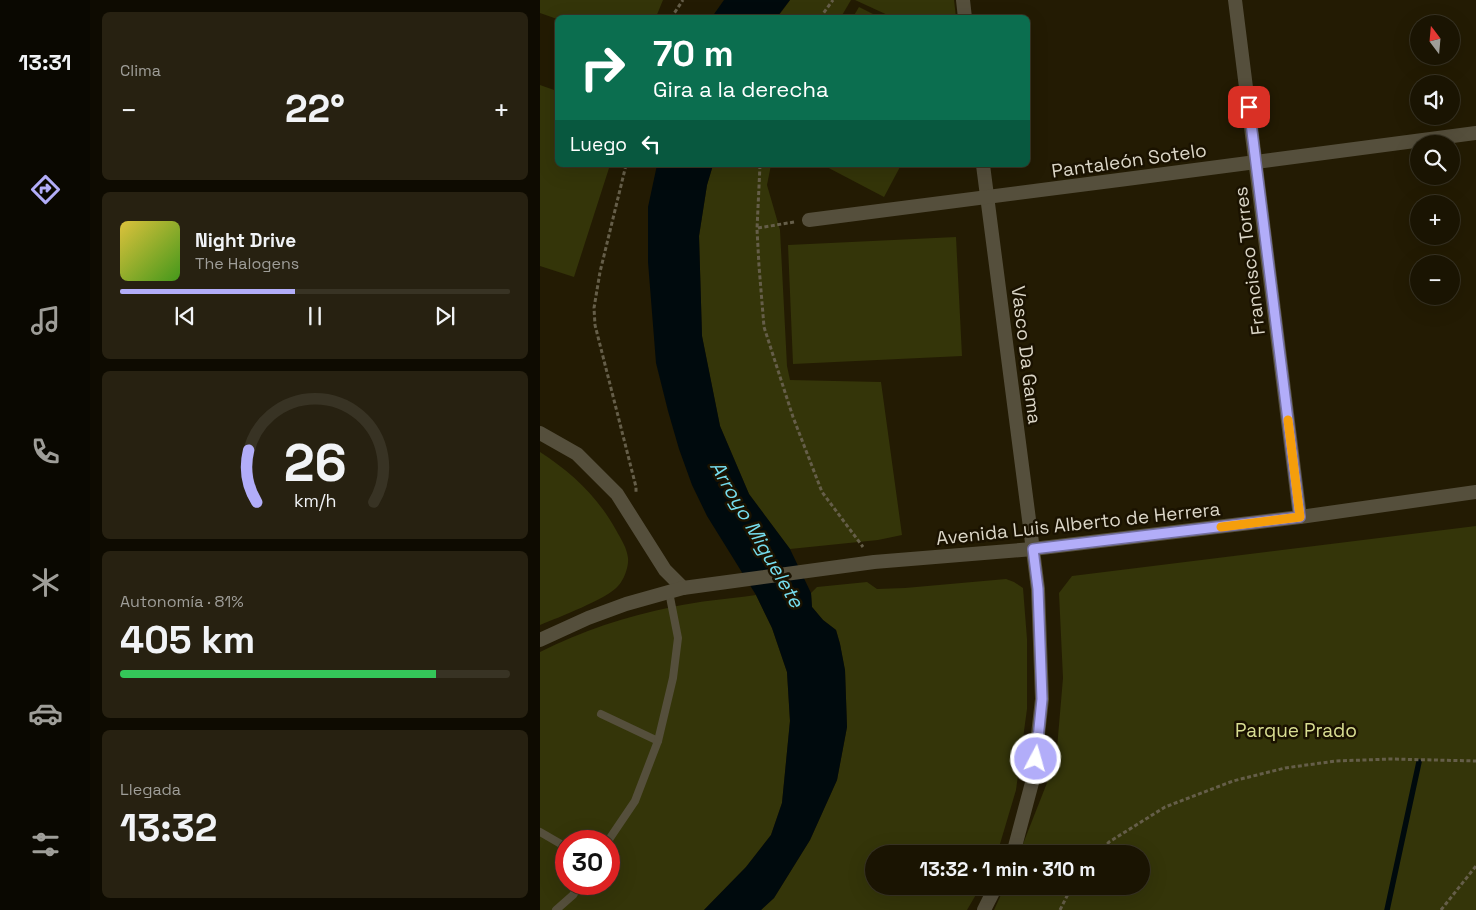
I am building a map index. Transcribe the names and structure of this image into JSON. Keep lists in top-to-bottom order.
{
  "streets": {
    "street": [
      "Pantaleón Sotelo",
      "Francisco Torres",
      "Vasco Da Gama",
      "Avenida Luis Alberto de Herrera"
    ]
  },
  "crossings": [
    ["Pantaleón Sotelo", "Francisco Torres"],
    ["Pantaleón Sotelo", "Vasco Da Gama"],
    ["Francisco Torres", "Avenida Luis Alberto de Herrera"],
    ["Vasco Da Gama", "Avenida Luis Alberto de Herrera"]
  ],
  "water": ["Arroyo Miguelete"],
  "parks": ["Parque Prado"],
  "north": "top",
  "page": {
    "tabs": "13:31",
    "tile": [
      "Clima",
      ["Autonomía · 81%", "405 km"],
      ["Llegada", "13:32"]
    ],
    "map_buttons": ["+", "−"],
    "turn": ["70 m", "Gira a la derecha"],
    "heat": ["−", "22°", "+"],
    "then": "Luego",
    "song": ["Night Drive", "The Halogens"],
    "limit": "30",
    "trip": "13:32 · 1 min · 310 m",
    "gauge": ["26", "km/h"]
  }
}
